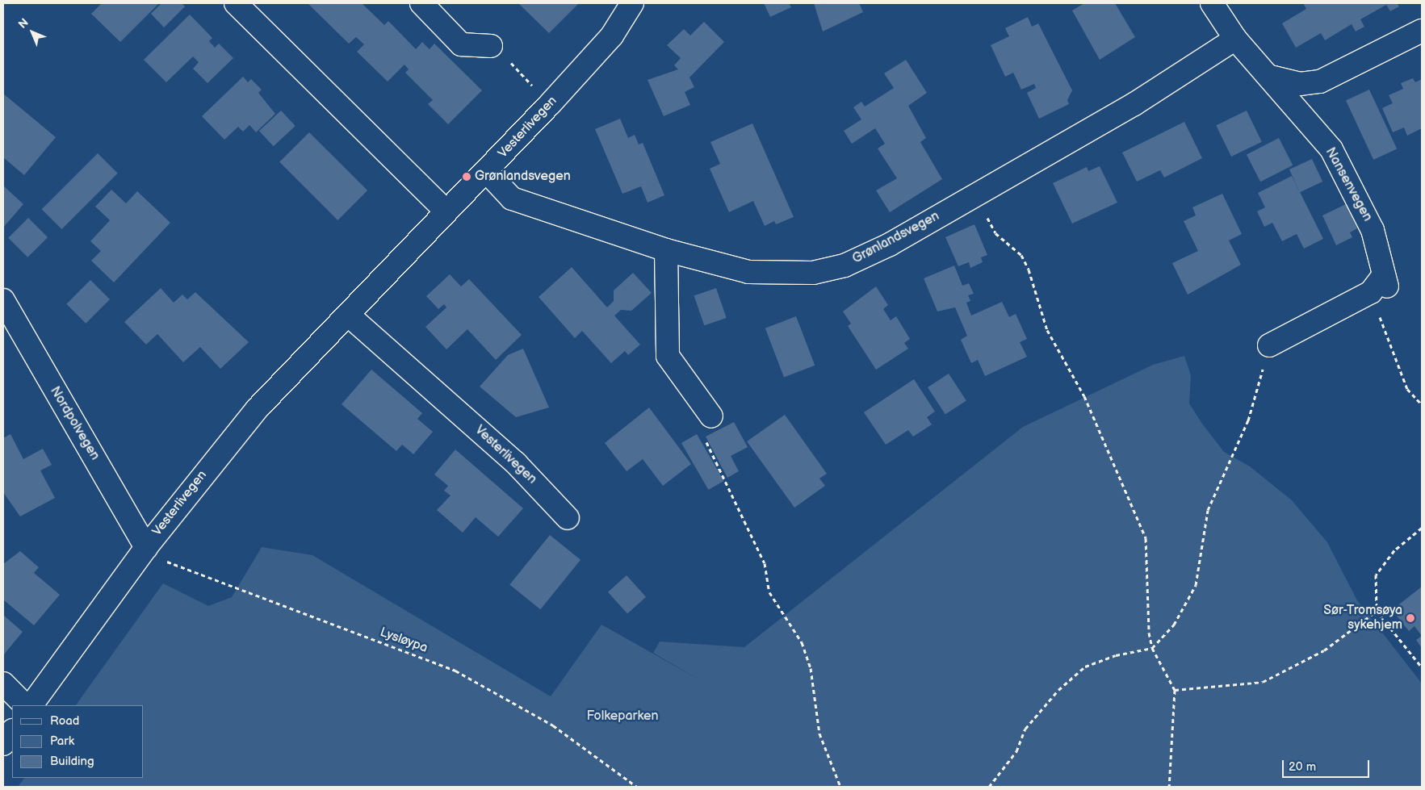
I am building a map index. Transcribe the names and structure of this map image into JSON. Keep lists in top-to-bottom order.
{
  "streets": {
    "street": [
      "Vesterlivegen",
      "Nansenvegen",
      "Grønlandsvegen",
      "Nordpolvegen"
    ],
    "path": ["Lysløypa"]
  },
  "crossings": [
    ["Vesterlivegen", "Grønlandsvegen"],
    ["Vesterlivegen", "Nordpolvegen"],
    ["Vesterlivegen", "Lysløypa"],
    ["Nansenvegen", "Grønlandsvegen"],
    ["Nordpolvegen", "Lysløypa"]
  ],
  "parks": ["Folkeparken"],
  "places": ["Grønlandsvegen", "Sør-Tromsøya sykehjem"],
  "legend": ["Road", "Park", "Building"],
  "scale_bar": "20 m",
  "north": "top left"
}
